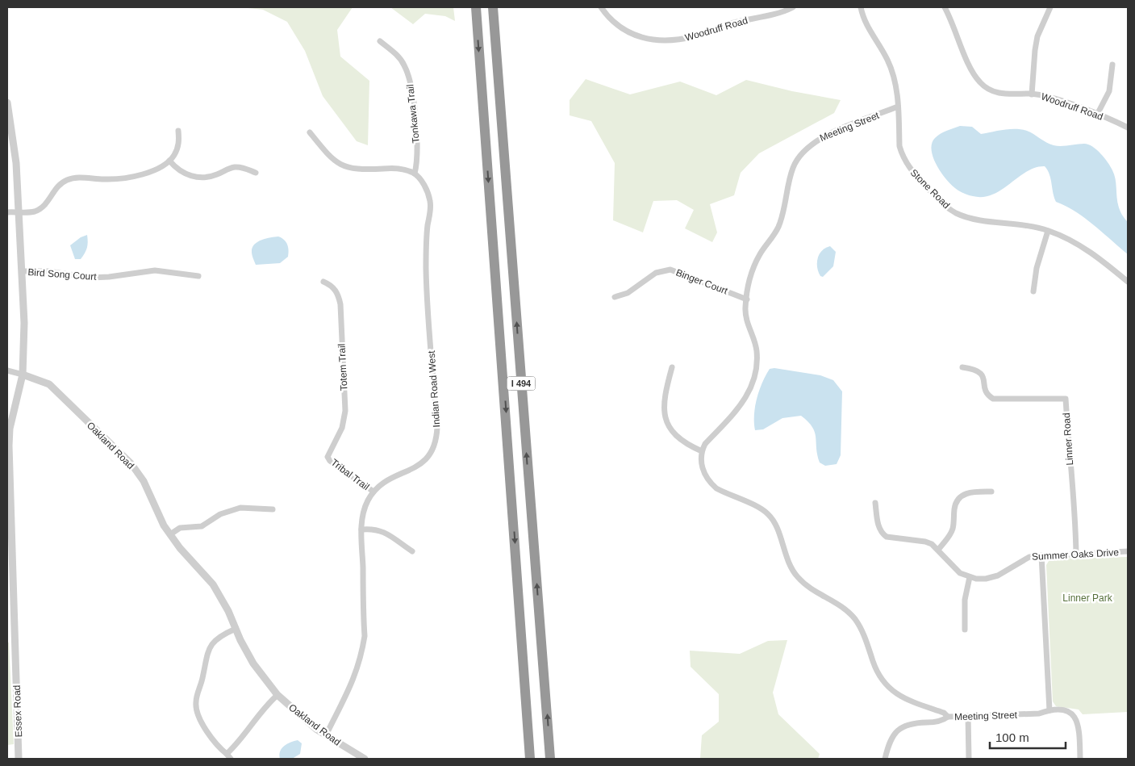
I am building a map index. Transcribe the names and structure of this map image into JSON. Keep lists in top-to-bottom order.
{
  "streets": {
    "highway": ["I 494"],
    "street": [
      "Woodruff Road",
      "Tonkawa Trail",
      "Meeting Street",
      "Stone Road",
      "Bird Song Court",
      "Binger Court",
      "Totem Trail",
      "Indian Road West",
      "Linner Road",
      "Oakland Road",
      "Tribal Trail",
      "Summer Oaks Drive",
      "Essex Road"
    ]
  },
  "crossings": [
    ["Tonkawa Trail", "Indian Road West"],
    ["Meeting Street", "Stone Road"],
    ["Meeting Street", "Binger Court"],
    ["Totem Trail", "Tribal Trail"],
    ["Indian Road West", "Oakland Road"],
    ["Indian Road West", "Tribal Trail"],
    ["Linner Road", "Summer Oaks Drive"],
    ["Oakland Road", "Essex Road"]
  ],
  "parks": ["Linner Park"],
  "scale_bar": "100 m"
}
